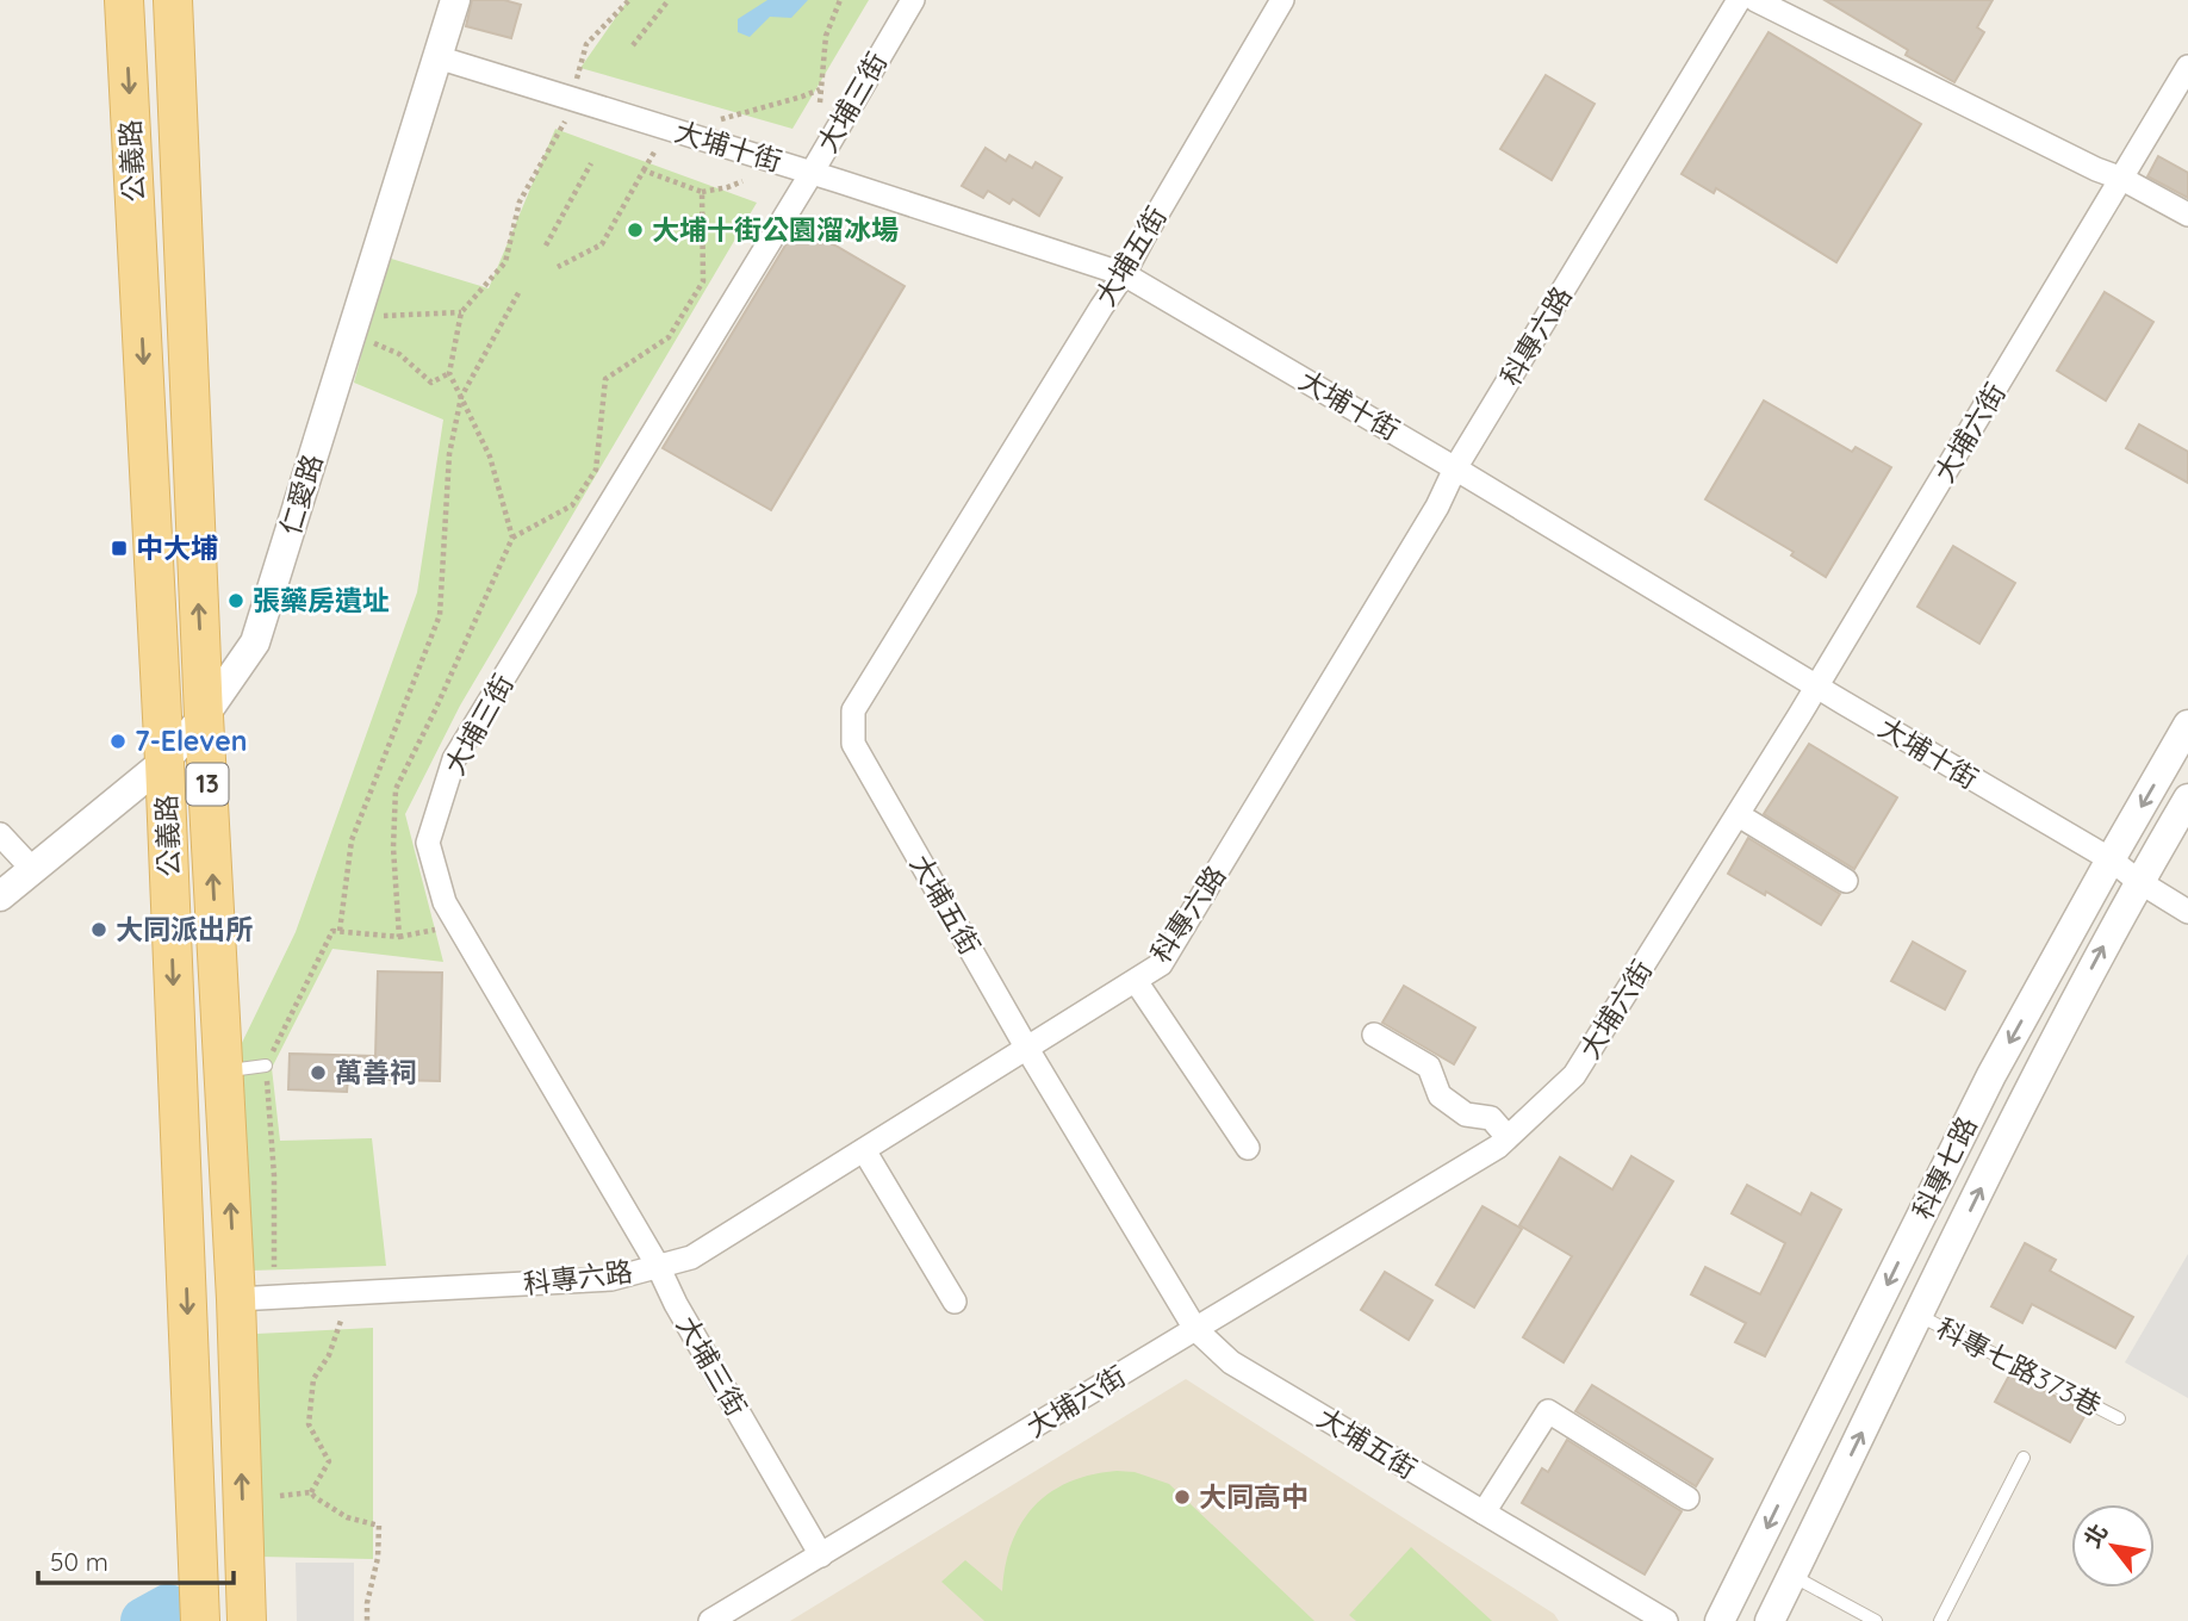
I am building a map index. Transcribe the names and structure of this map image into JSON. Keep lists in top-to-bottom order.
{
  "streets": {
    "main road": ["公義路", "13"],
    "street": [
      "大埔三街",
      "大埔十街",
      "大埔五街",
      "科專六路",
      "大埔六街",
      "仁愛路",
      "科專七路"
    ],
    "lane": ["科專七路373巷"]
  },
  "crossings": [
    ["大埔三街", "大埔十街"],
    ["大埔三街", "科專六路"],
    ["大埔三街", "大埔六街"],
    ["大埔十街", "大埔五街"],
    ["大埔十街", "科專六路"],
    ["大埔十街", "大埔六街"],
    ["大埔十街", "仁愛路"],
    ["大埔十街", "科專七路"],
    ["公義路", "科專六路"],
    ["公義路", "仁愛路"],
    ["大埔五街", "科專六路"],
    ["大埔五街", "大埔六街"],
    ["科專七路", "科專七路373巷"]
  ],
  "places": {
    "other": [
      "大埔十街公園溜冰場",
      "張藥房遺址",
      "7-Eleven",
      "大同派出所",
      "萬善祠",
      "大同高中"
    ],
    "transit": ["中大埔"]
  },
  "scale_bar": "50 m",
  "north": "top left"
}
